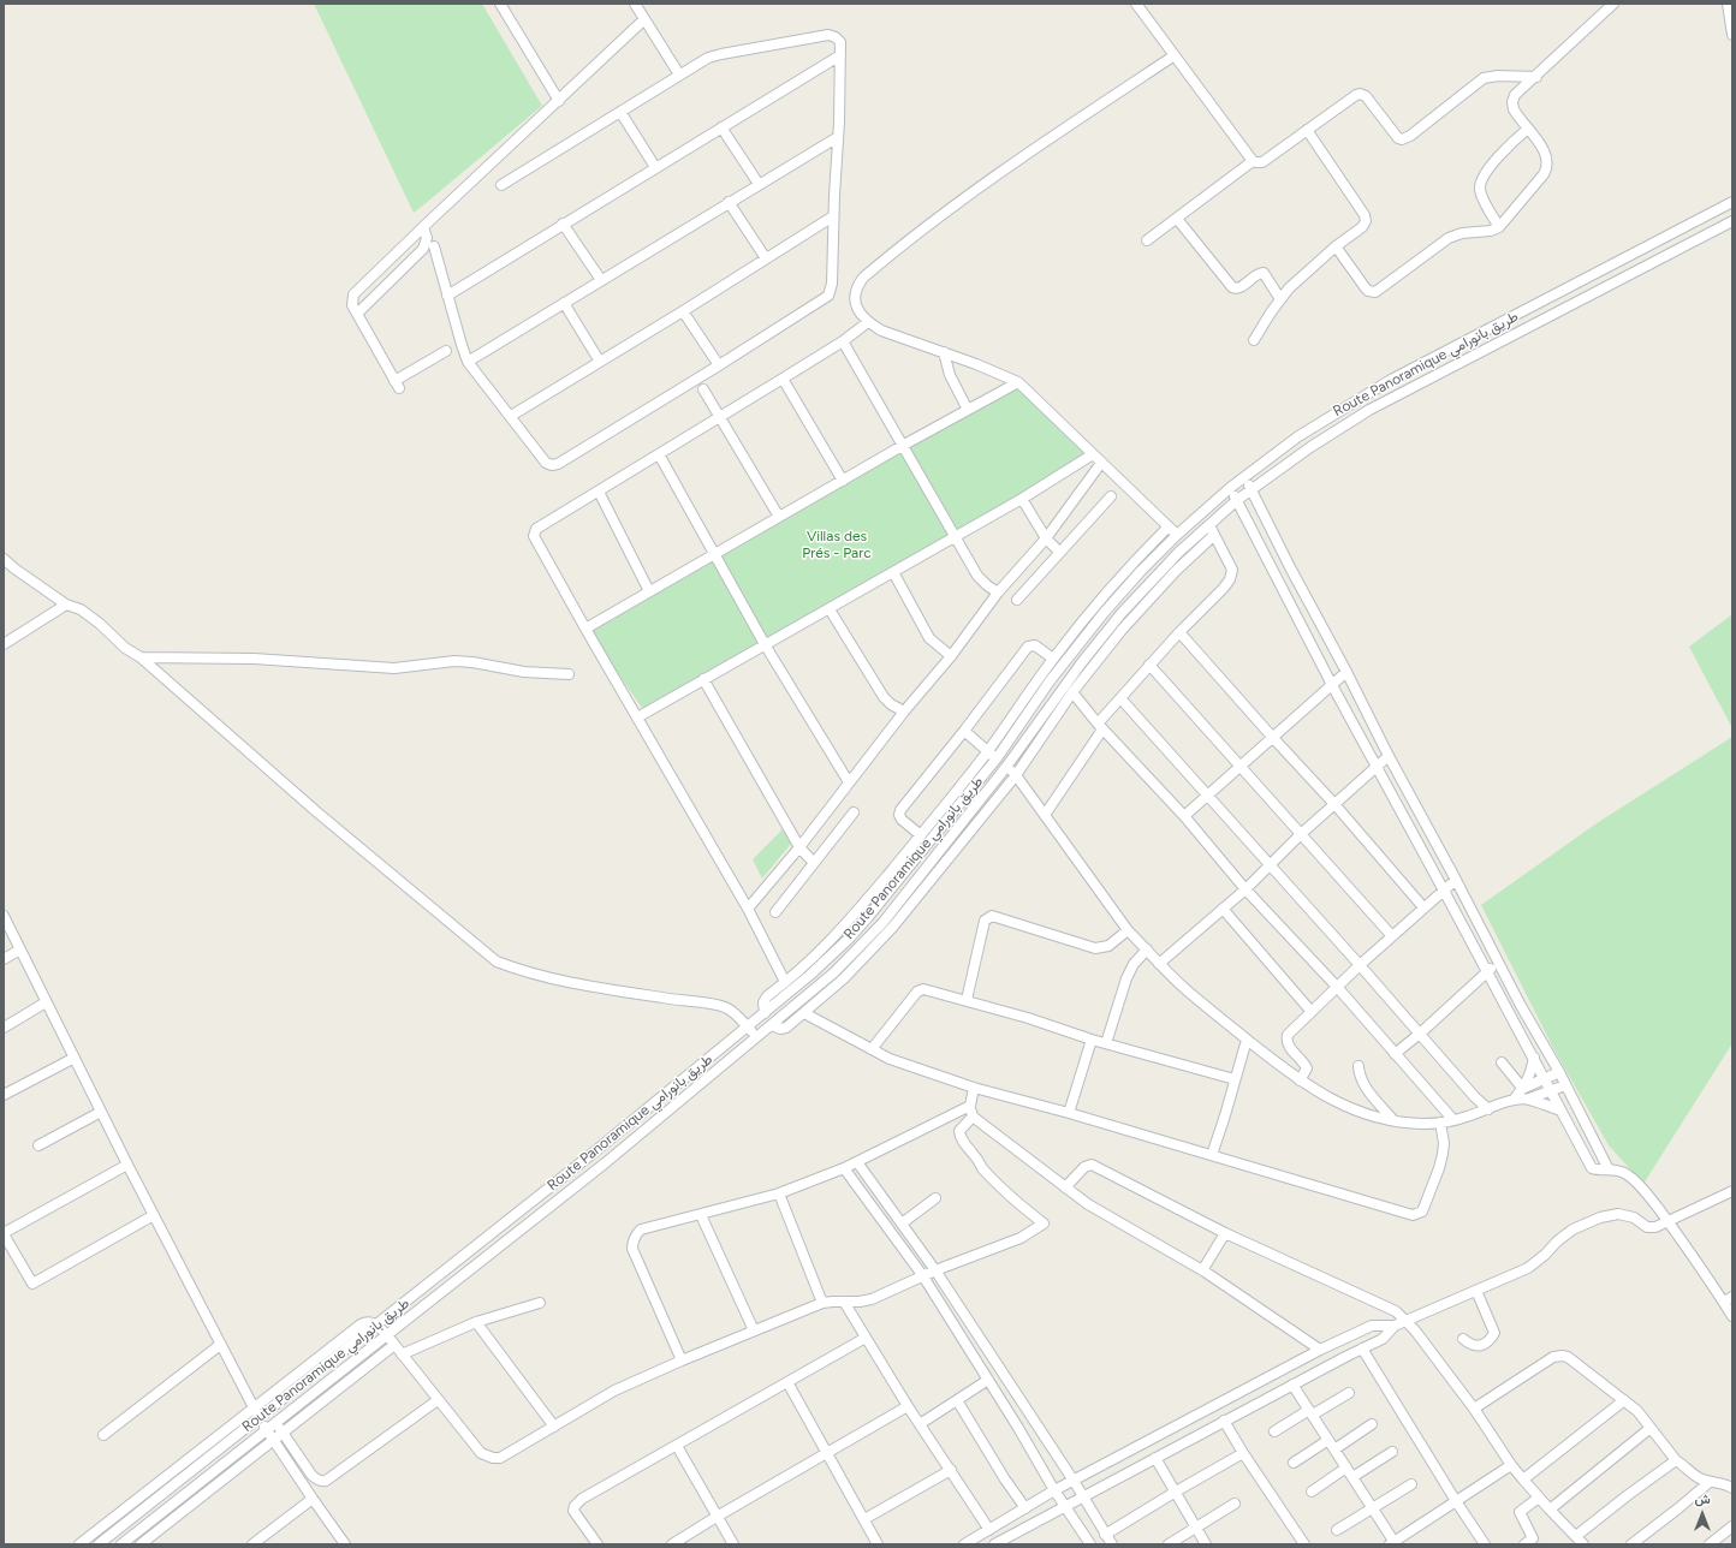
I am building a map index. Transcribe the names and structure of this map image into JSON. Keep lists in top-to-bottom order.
{
  "streets": {
    "street": ["Route Panoramique طريق بانورامي"]
  },
  "parks": ["Villas des Prés - Parc"],
  "north": "top"
}
